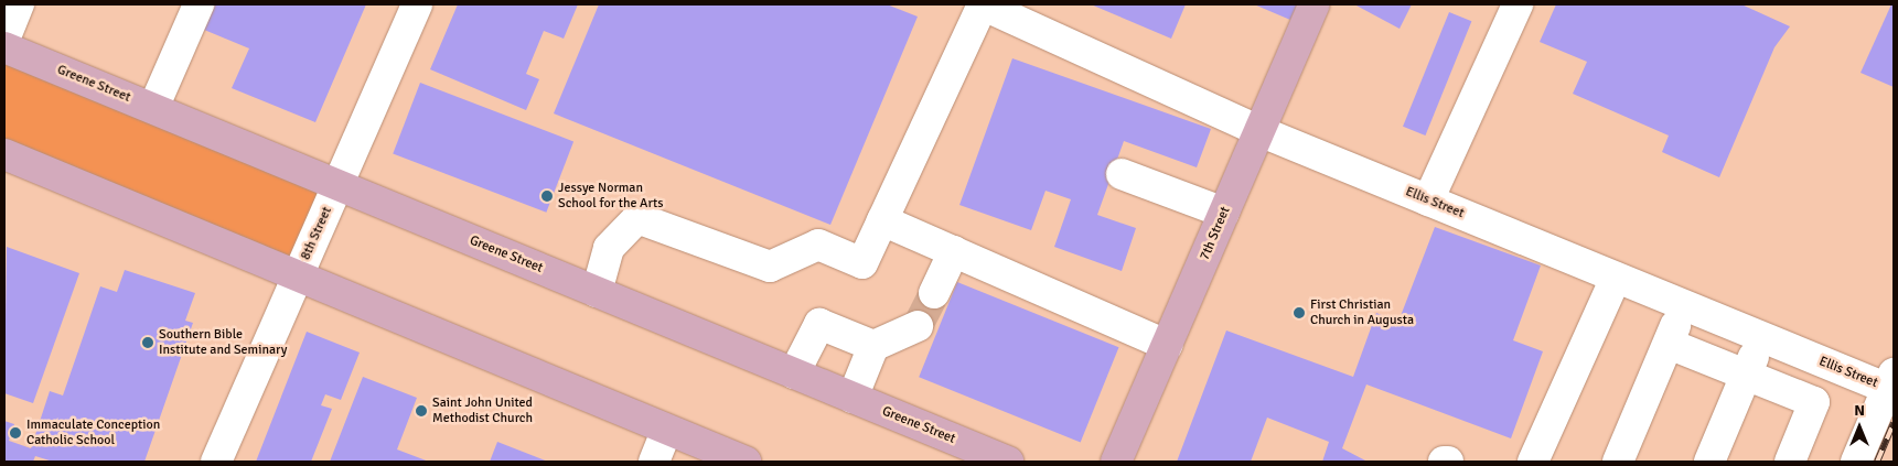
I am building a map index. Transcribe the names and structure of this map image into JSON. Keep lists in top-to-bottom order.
{
  "streets": {
    "main road": ["Greene Street", "7th Street"],
    "street": ["Ellis Street", "8th Street"]
  },
  "crossings": [
    ["Greene Street", "8th Street"],
    ["Ellis Street", "7th Street"]
  ],
  "places": [
    "Jessye Norman School for the Arts",
    "First Christian Church in Augusta",
    "Southern Bible Institute and Seminary",
    "Saint John United Methodist Church",
    "Immaculate Conception Catholic School"
  ],
  "north": "top"
}
